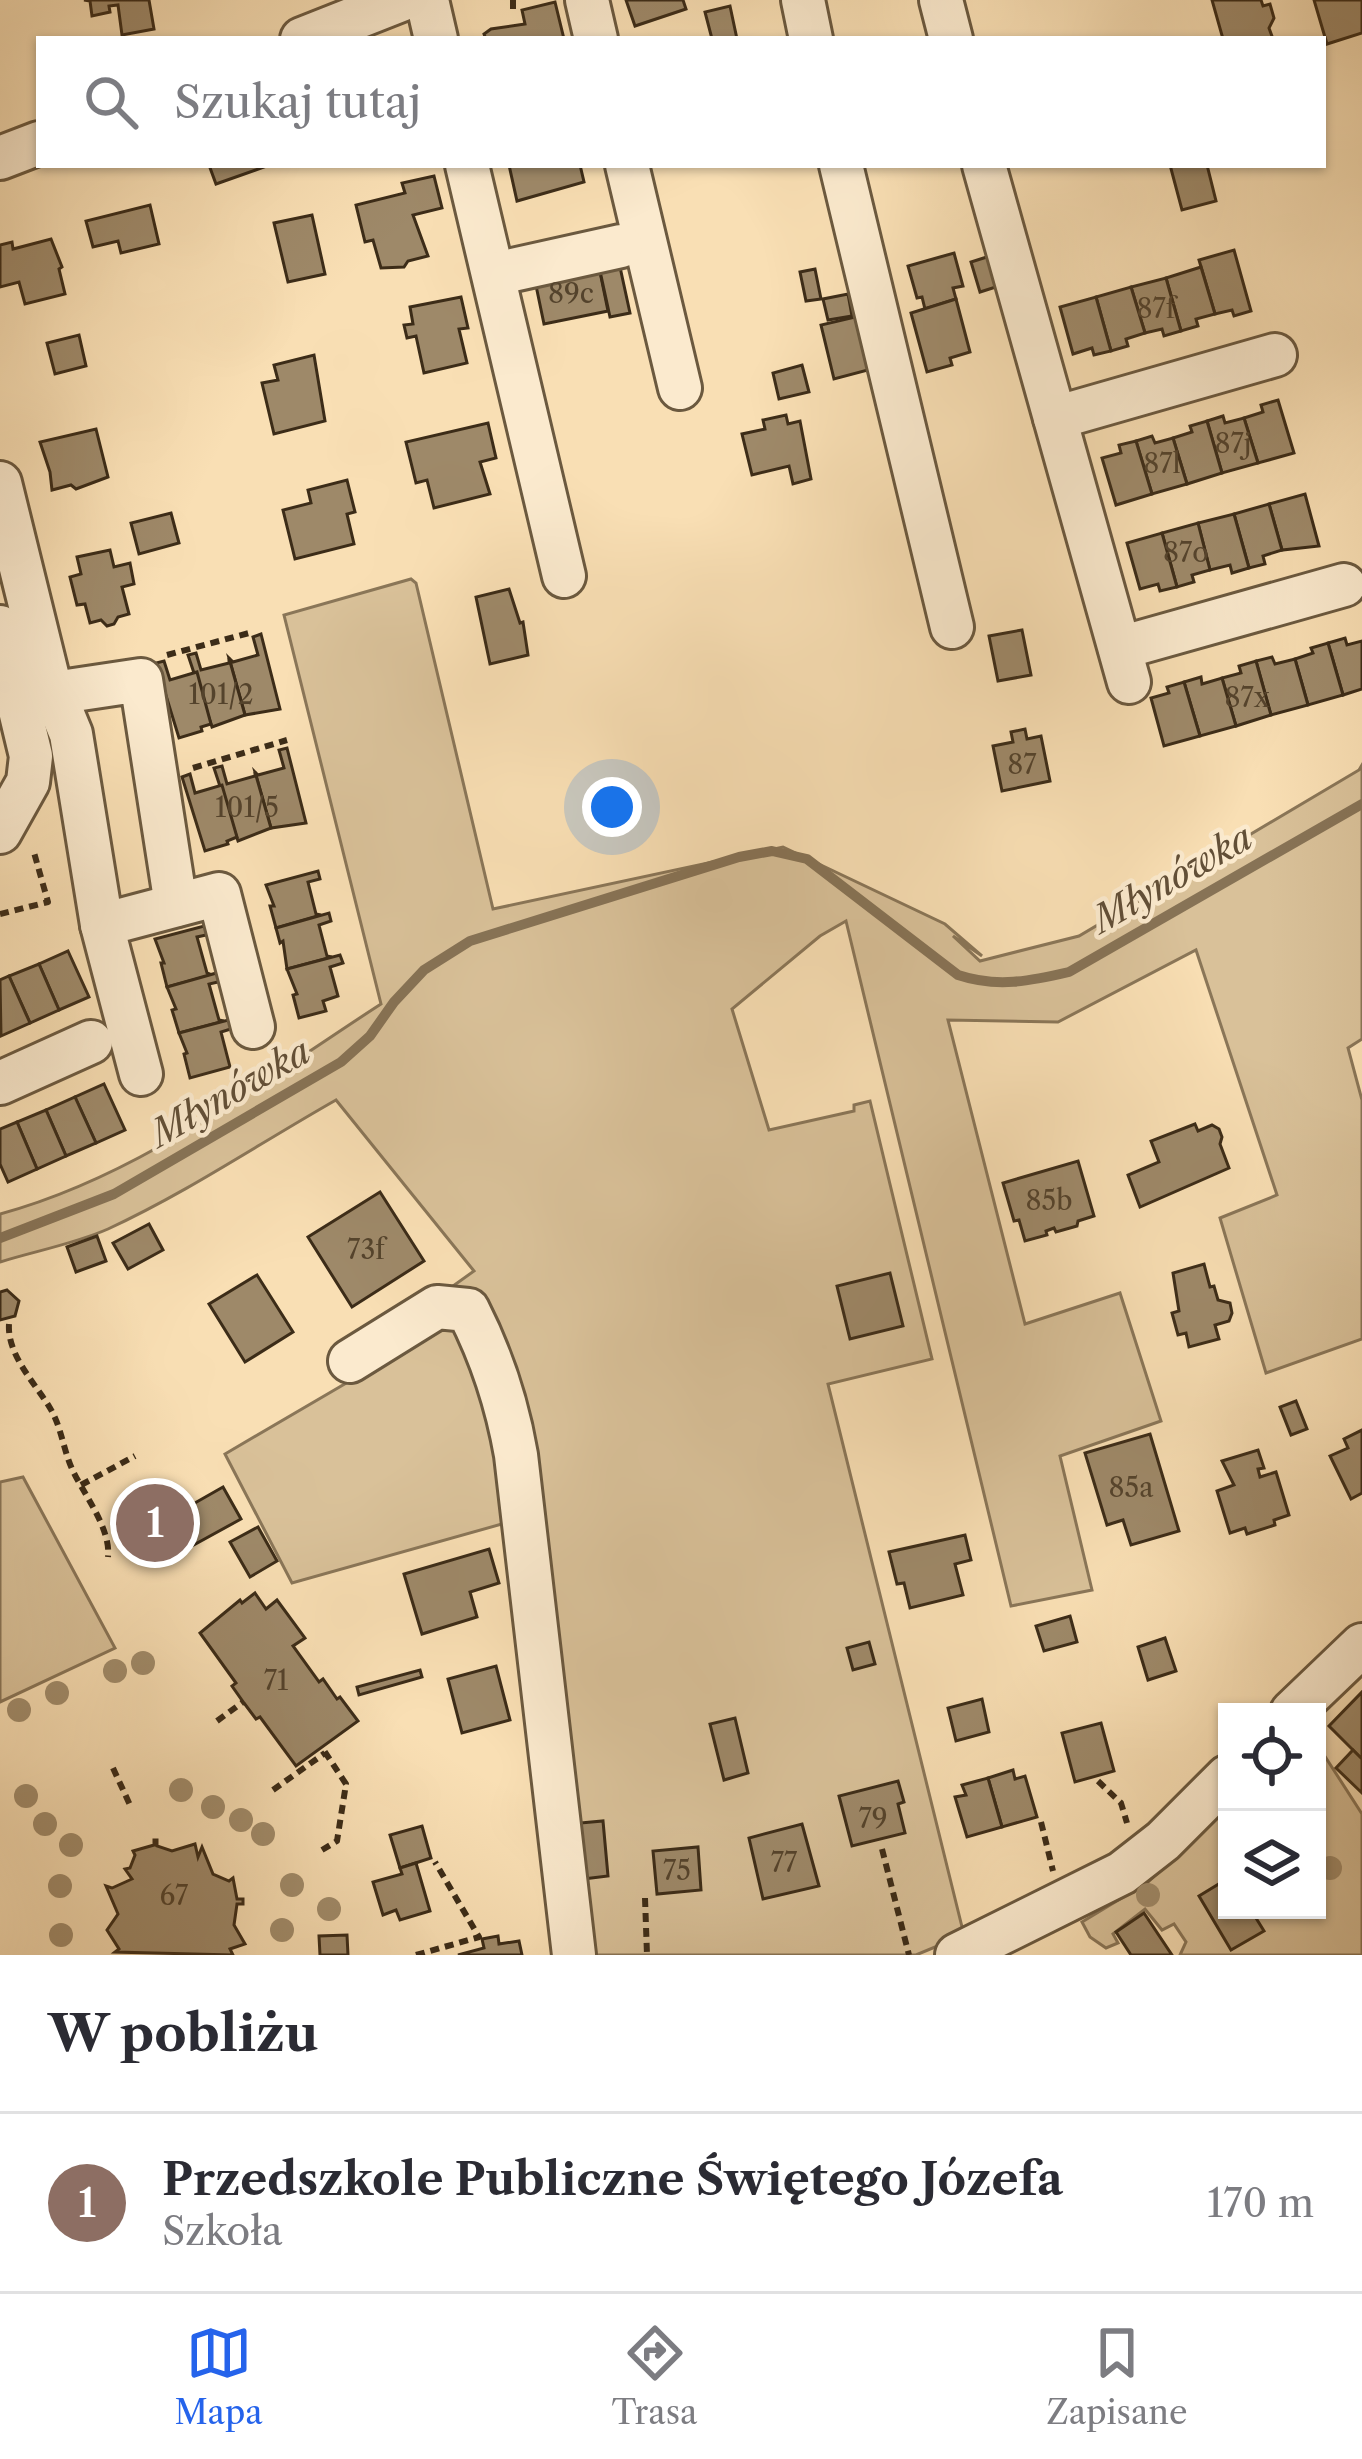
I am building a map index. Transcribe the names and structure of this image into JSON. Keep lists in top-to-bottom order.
{
  "water": ["Młynówka"],
  "house_numbers": [
    "89c",
    "87f",
    "87j",
    "87l",
    "87o",
    "101/2",
    "87x",
    "87",
    "101/5",
    "85b",
    "73f",
    "85a",
    "71",
    "79",
    "77",
    "75",
    "67"
  ],
  "page": {
    "search": "Szukaj tutaj",
    "pins": "1",
    "heading": "W pobliżu",
    "list": [
      {
        "mark": "1",
        "name": "Przedszkole Publiczne Świętego Józefa",
        "note": "Szkoła",
        "value": "170 m"
      }
    ],
    "nav": ["Mapa", "Trasa", "Zapisane"]
  }
}
